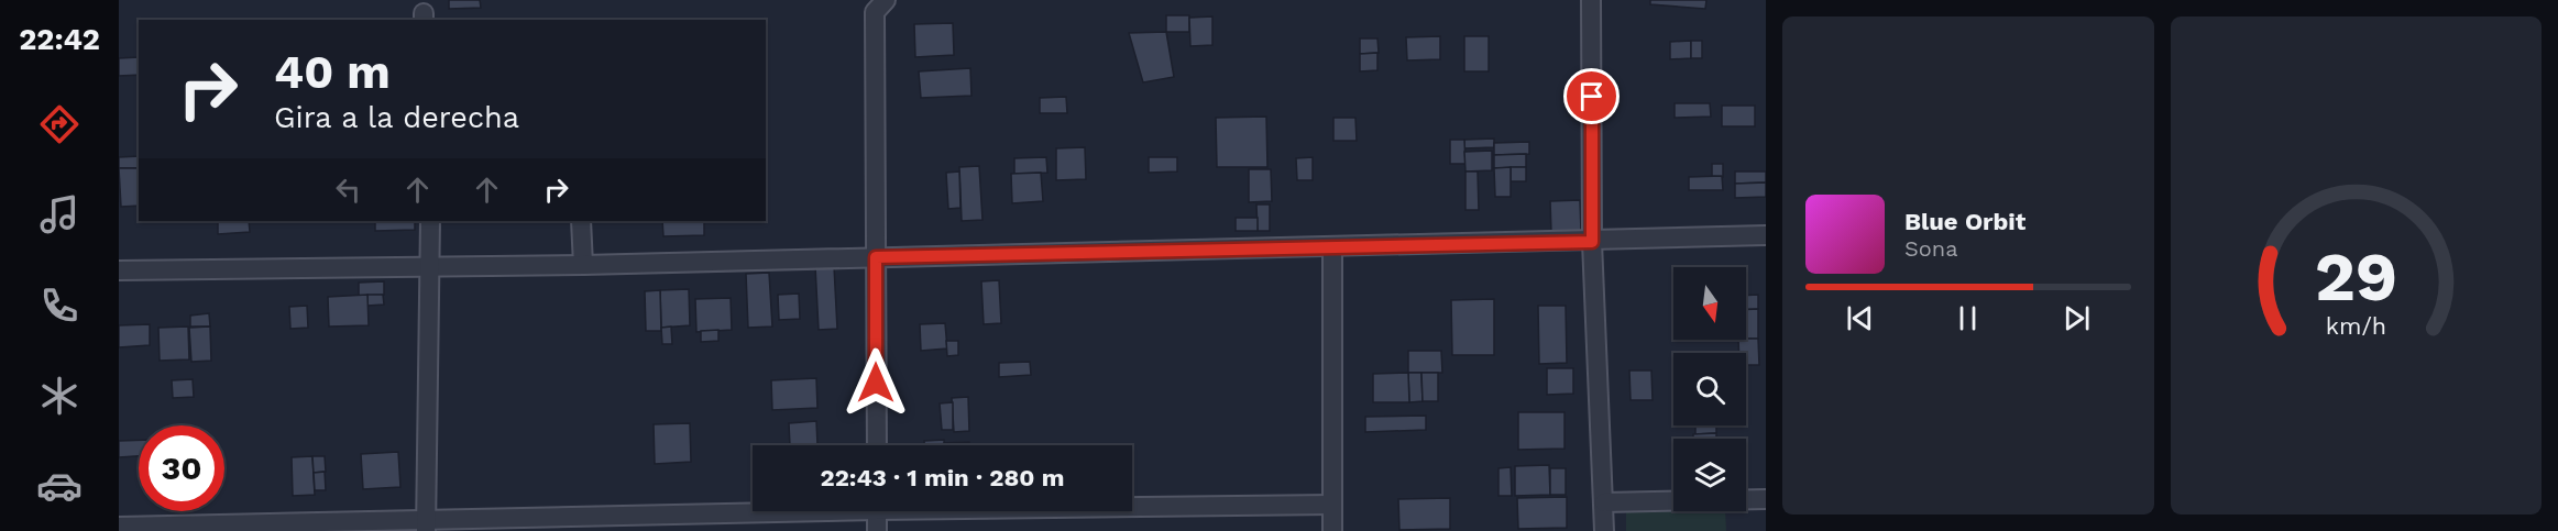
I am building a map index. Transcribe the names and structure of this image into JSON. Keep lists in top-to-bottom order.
{
  "north": "bottom",
  "page": {
    "tabs": "22:42",
    "turn": ["40 m", "Gira a la derecha"],
    "song": ["Blue Orbit", "Sona"],
    "limit": "30",
    "trip": "22:43 · 1 min · 280 m",
    "gauge": ["29", "km/h"]
  }
}
